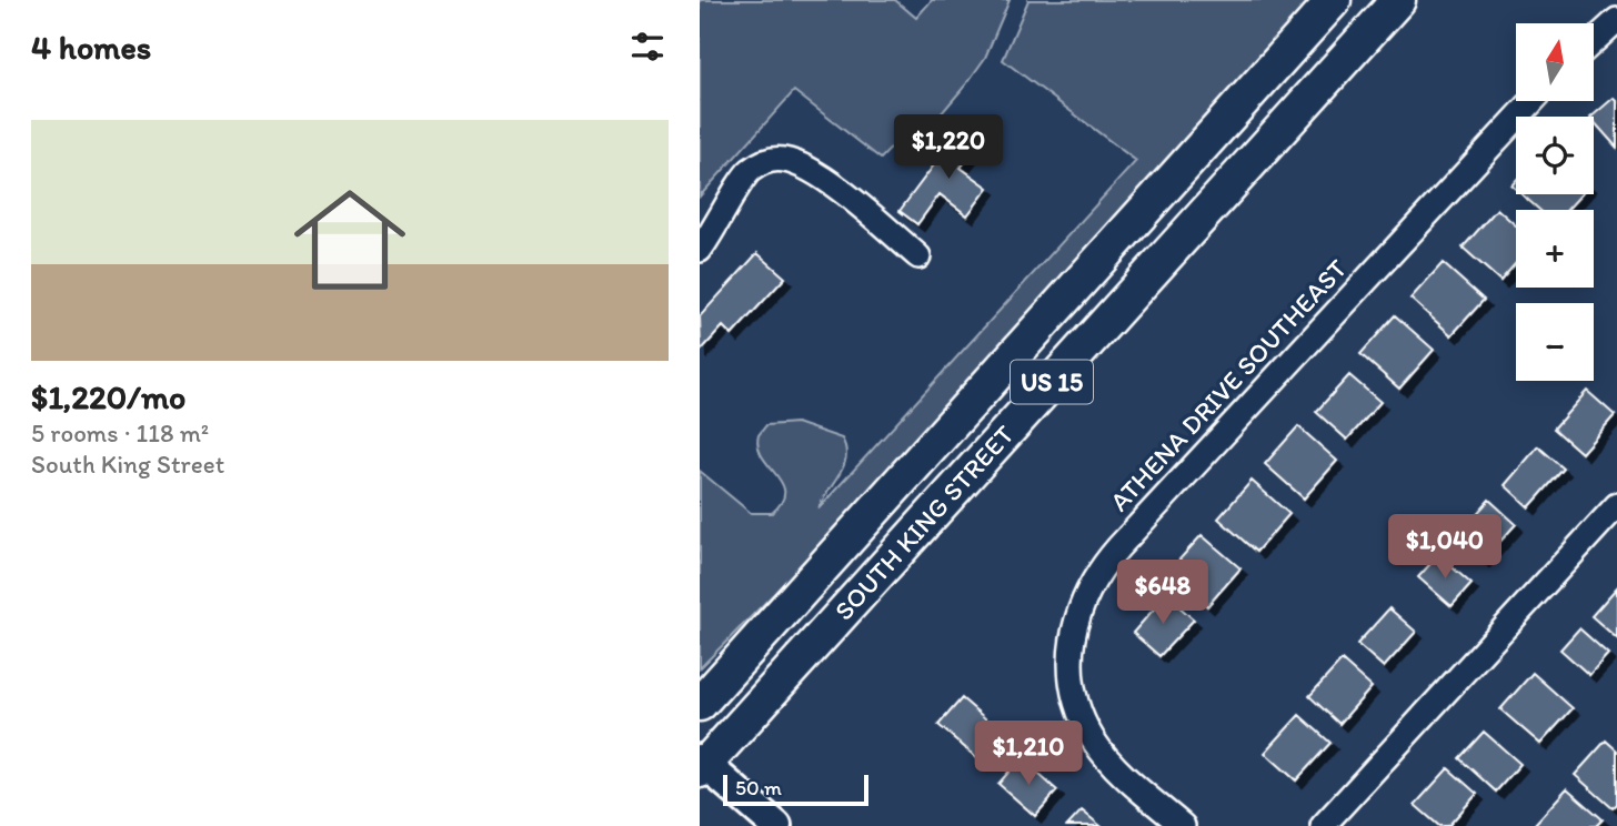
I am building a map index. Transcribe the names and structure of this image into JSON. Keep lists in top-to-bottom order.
{
  "streets": {
    "highway": ["US 15", "SOUTH KING STREET"],
    "street": ["ATHENA DRIVE SOUTHEAST"]
  },
  "scale_bar": "50 m",
  "north": "top",
  "page": {
    "heading": "4 homes",
    "map_buttons": ["+", "−"],
    "list": [
      {
        "name": "$1,220/mo",
        "note": "5 rooms · 118 m² · South King Street"
      }
    ],
    "price": [
      "$1,220",
      "$1,040",
      "$648",
      "$1,210"
    ],
    "scale": "50 m"
  }
}
